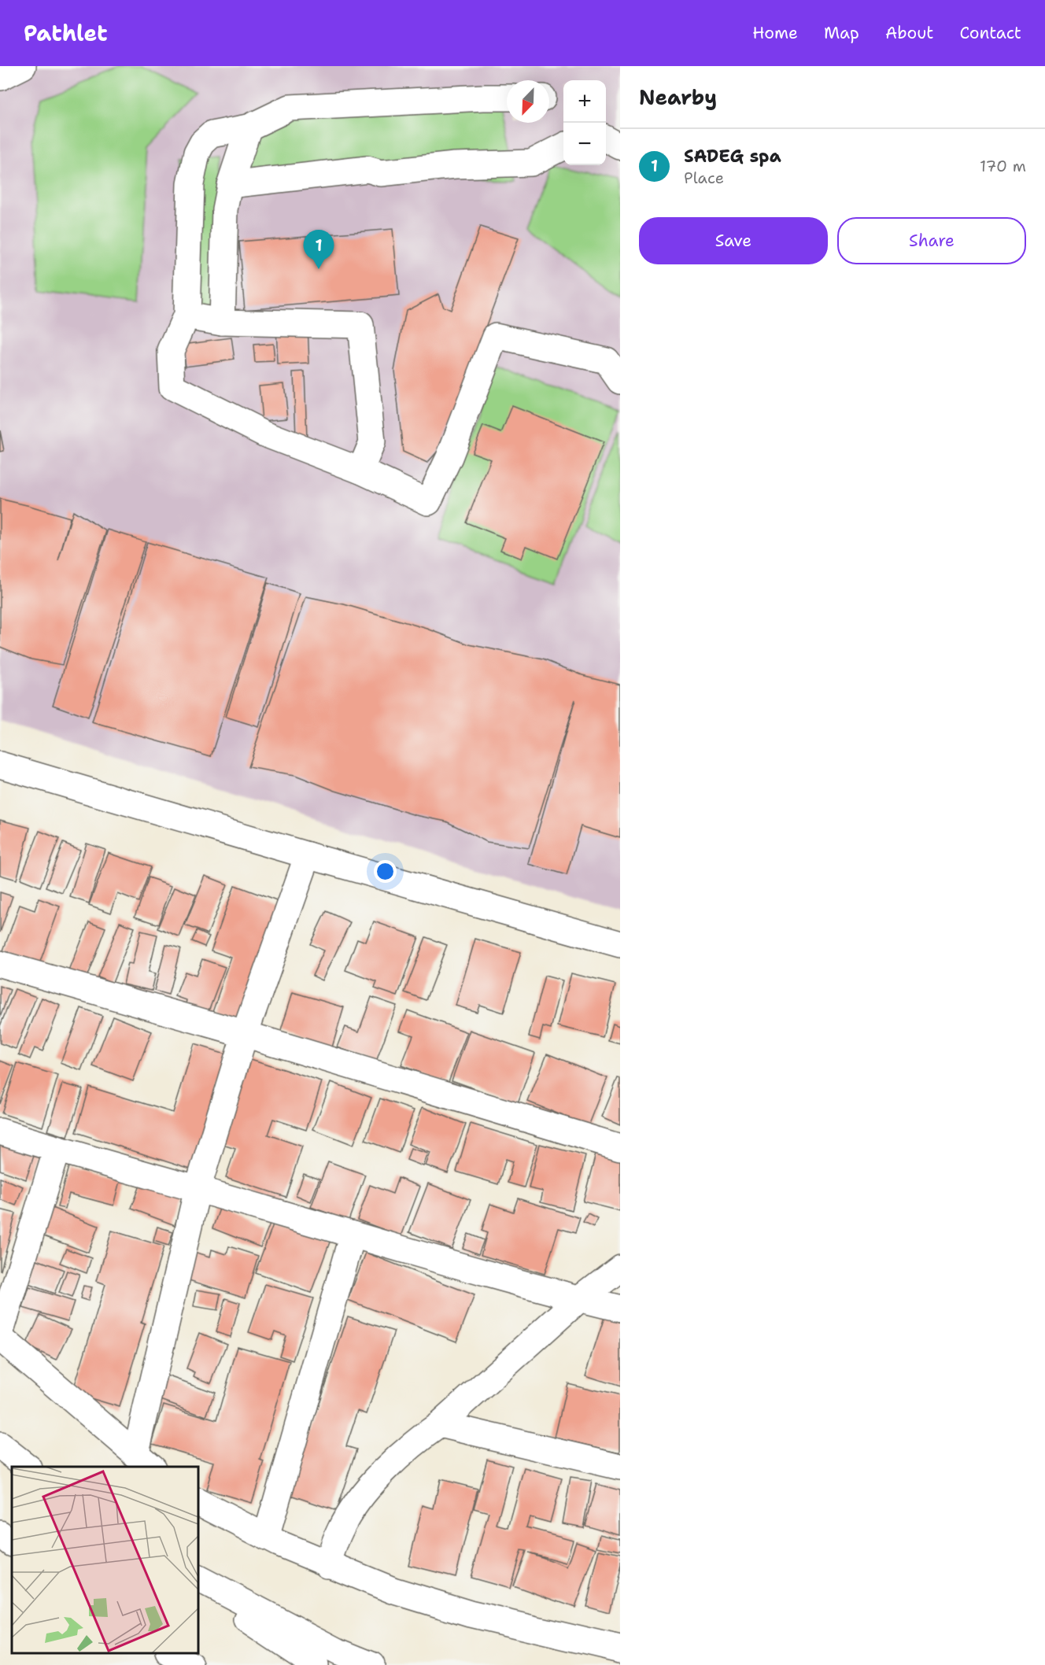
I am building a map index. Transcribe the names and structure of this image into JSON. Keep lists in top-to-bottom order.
{
  "north": "bottom left",
  "page": {
    "header": "Pathlet",
    "nav": [
      "Home",
      "Map",
      "About",
      "Contact"
    ],
    "heading": "Nearby",
    "map_buttons": ["+", "−"],
    "list": [
      {
        "mark": "1",
        "name": "SADEG spa",
        "note": "Place",
        "value": "170 m"
      }
    ],
    "buttons": ["Save", "Share"],
    "pins": "1"
  }
}
